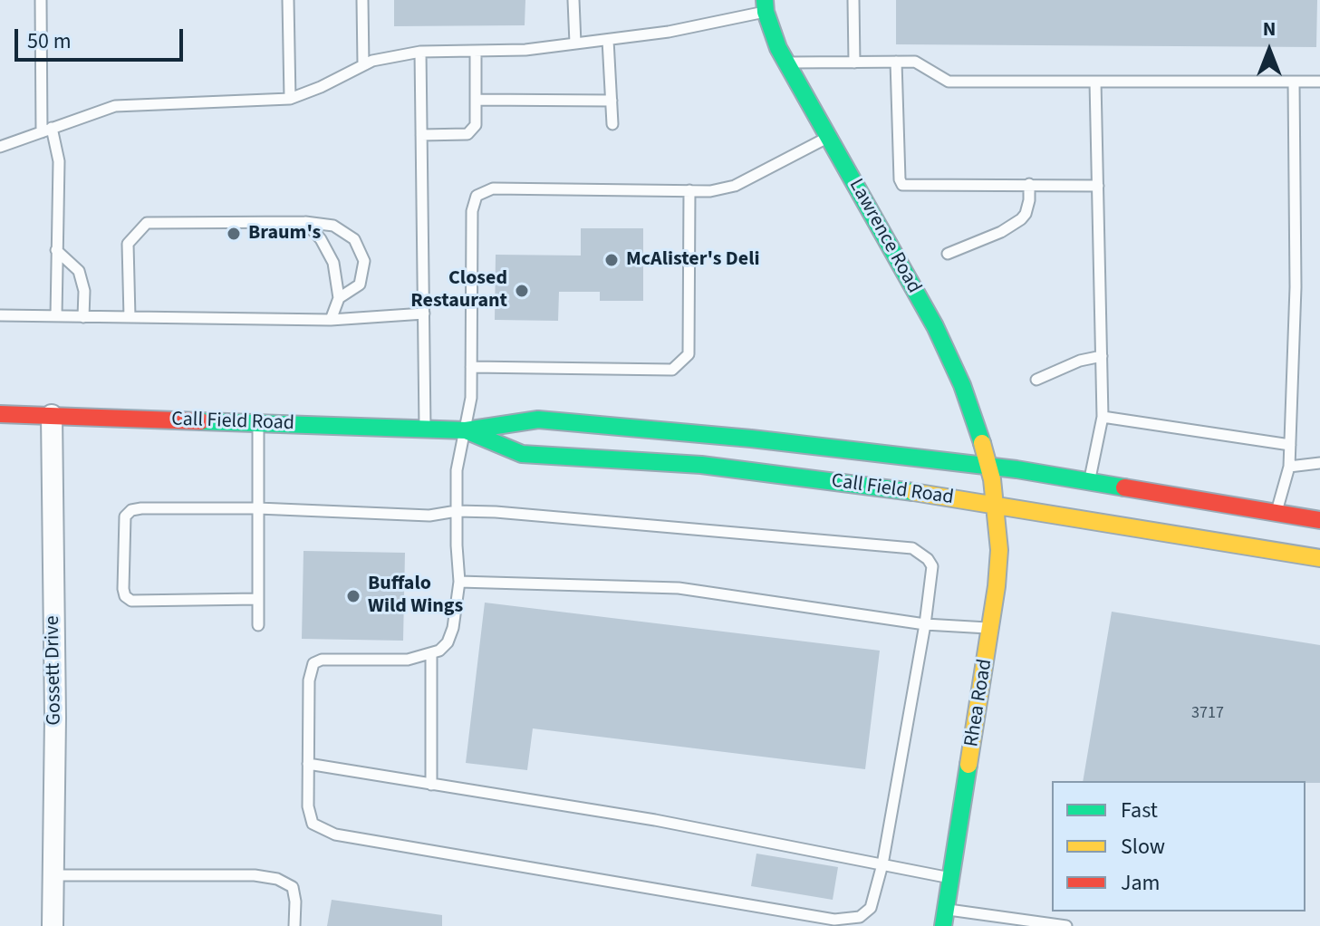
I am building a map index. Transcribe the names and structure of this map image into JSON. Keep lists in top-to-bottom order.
{
  "streets": {
    "main road": ["Lawrence Road", "Call Field Road", "Rhea Road"],
    "street": ["Gossett Drive"]
  },
  "crossings": [
    ["Lawrence Road", "Call Field Road"],
    ["Lawrence Road", "Rhea Road"],
    ["Call Field Road", "Gossett Drive"],
    ["Call Field Road", "Rhea Road"]
  ],
  "places": [
    "Braum's",
    "McAlister's Deli",
    "Closed Restaurant",
    "Buffalo Wild Wings"
  ],
  "house_numbers": ["3717"],
  "legend": ["Fast", "Slow", "Jam"],
  "scale_bar": "50 m",
  "north": "top"
}
